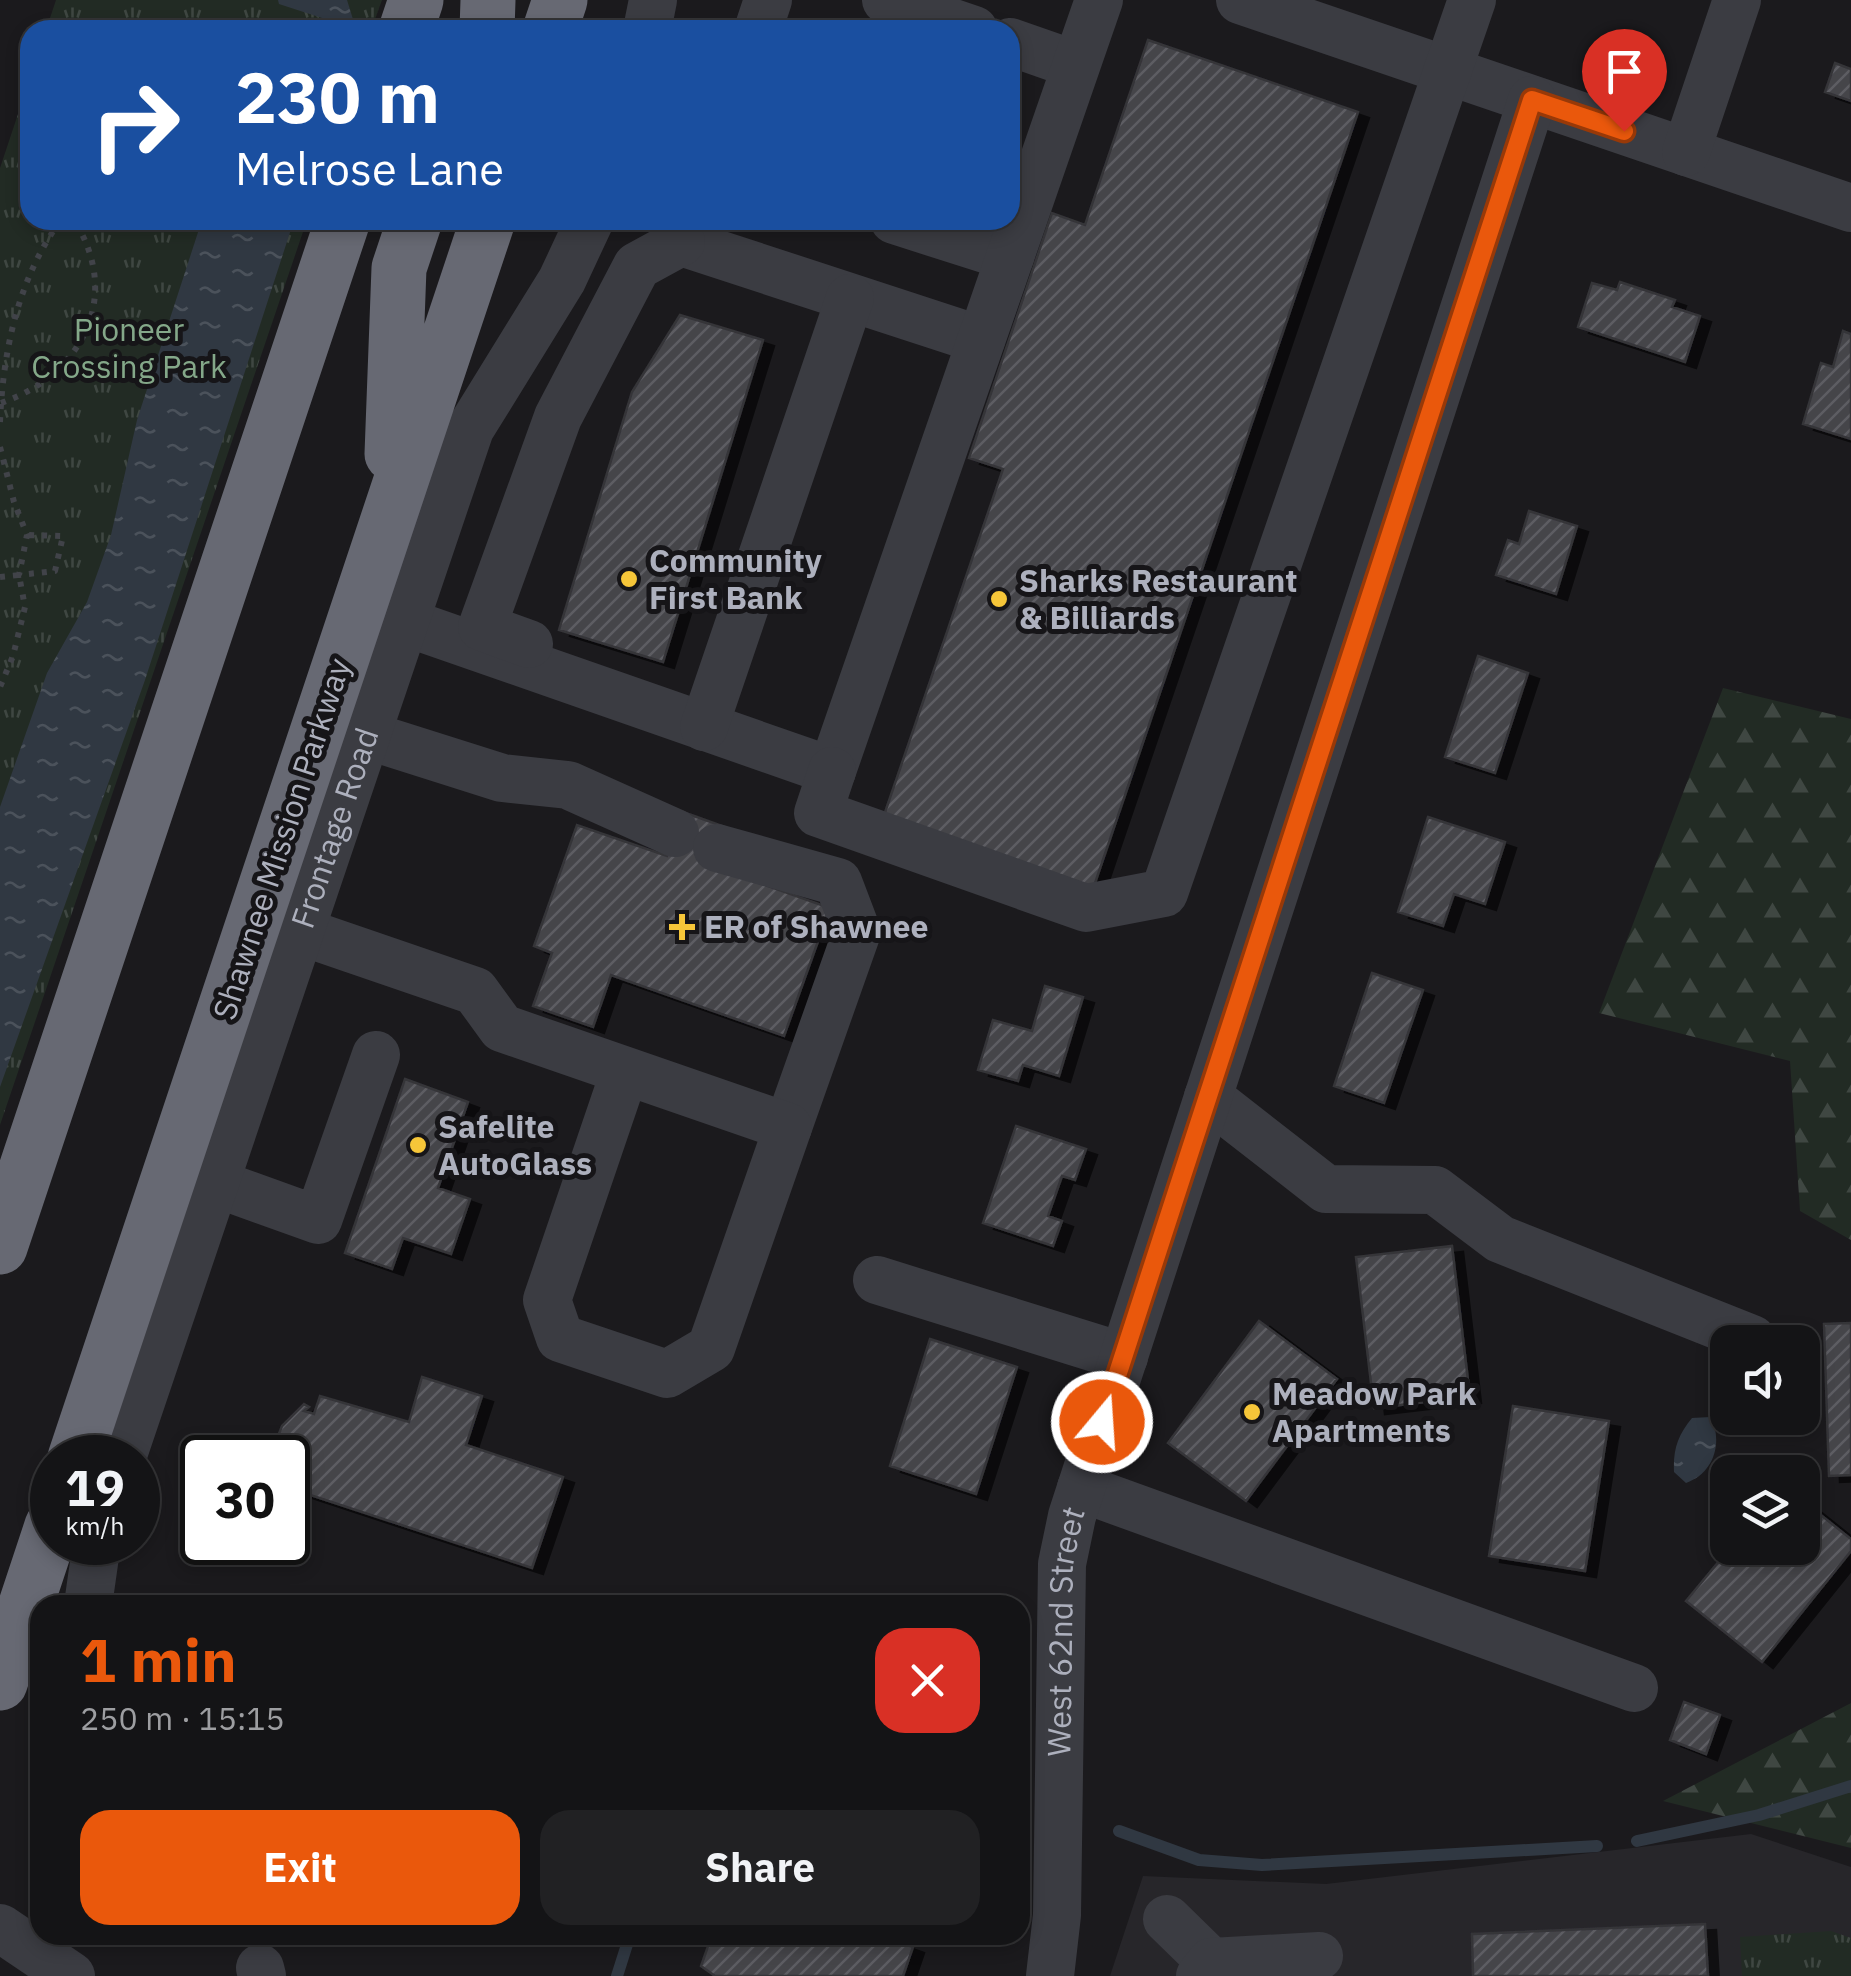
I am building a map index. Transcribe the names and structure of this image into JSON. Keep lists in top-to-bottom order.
{
  "streets": {
    "highway": ["Shawnee Mission Parkway"],
    "street": ["Frontage Road", "West 62nd Street"]
  },
  "parks": ["Pioneer Crossing Park"],
  "places": {
    "other": [
      "Community First Bank",
      "Sharks Restaurant & Billiards",
      "Safelite AutoGlass",
      "Meadow Park Apartments"
    ],
    "health": ["ER of Shawnee"]
  },
  "page": {
    "turn": ["230 m", "Melrose Lane"],
    "speed": "19 km/h",
    "limit": "30",
    "heading": ["1 min", "250 m · 15:15"],
    "buttons": ["Exit", "Share"]
  }
}
